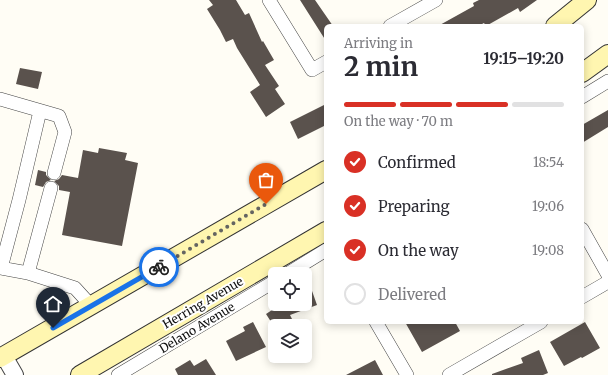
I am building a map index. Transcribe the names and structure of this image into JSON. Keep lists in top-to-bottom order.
{
  "streets": {
    "main road": ["Herring Avenue"],
    "street": ["Delano Avenue"]
  },
  "page": {
    "heading": ["2 min", "Arriving in", "19:15–19:20"],
    "bar": "On the way · 70 m",
    "list": [
      ["Confirmed", "18:54"],
      ["Preparing", "19:06"],
      ["On the way", "19:08"],
      "Delivered"
    ]
  }
}
